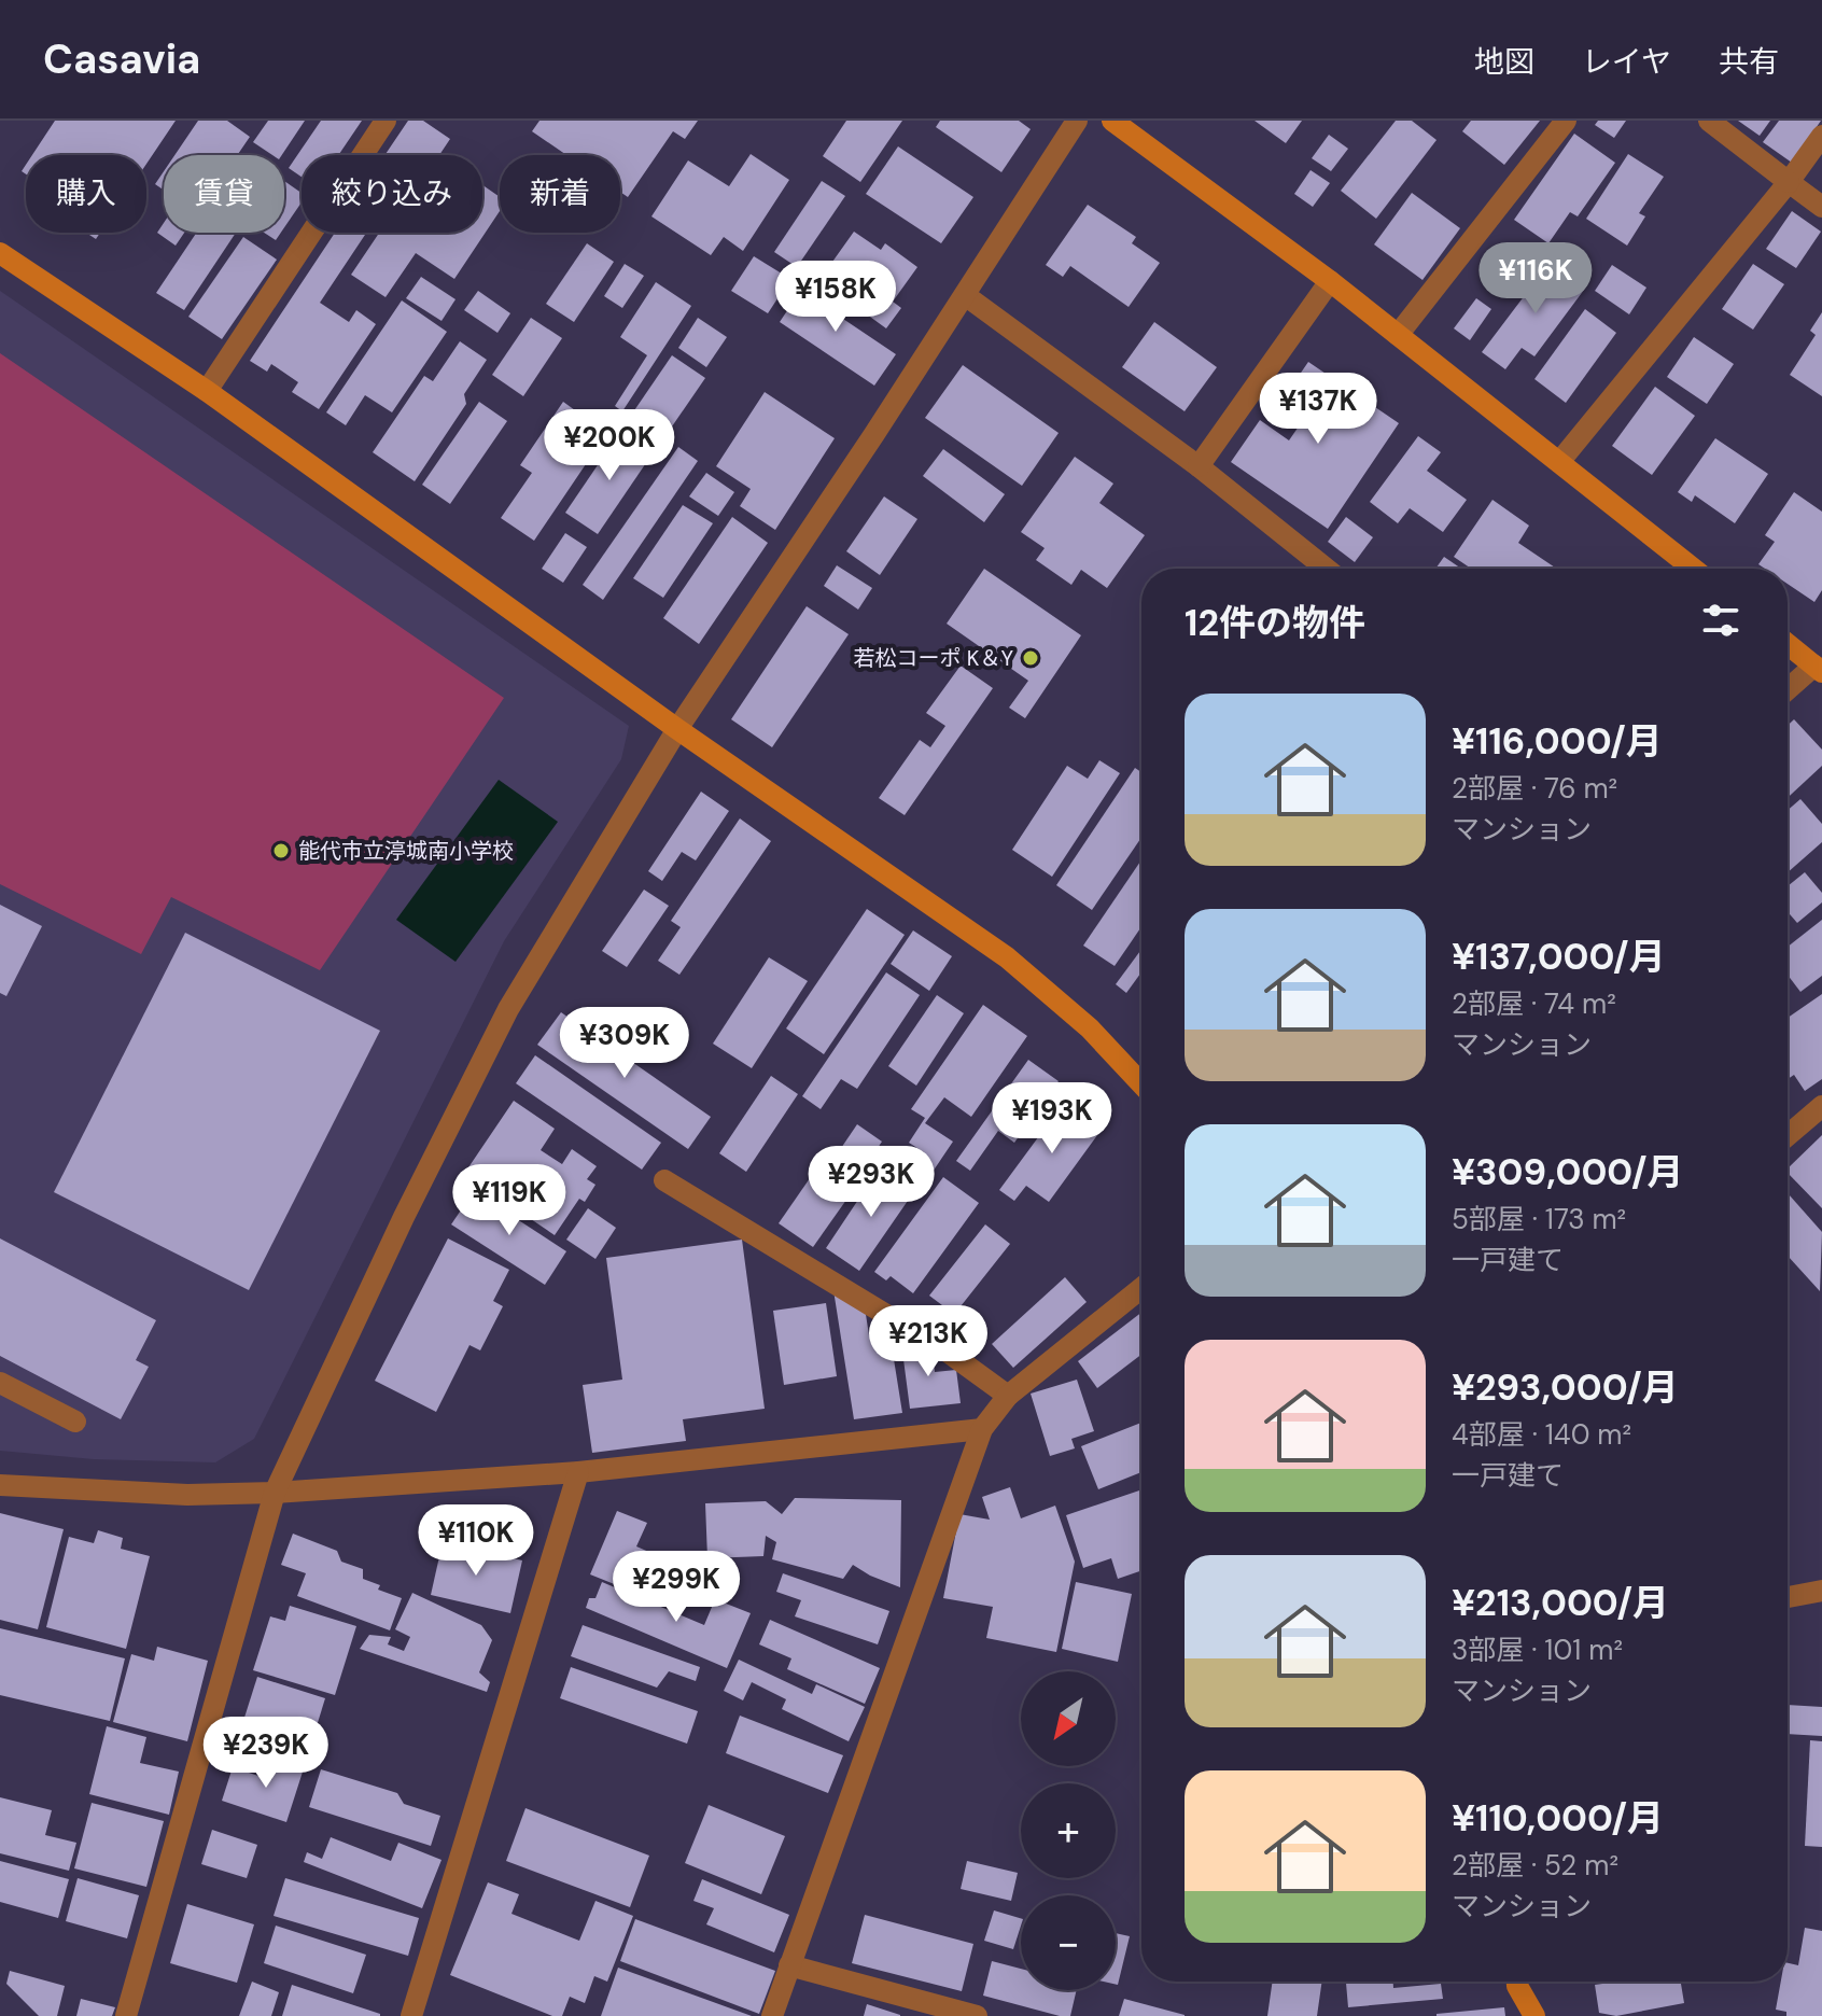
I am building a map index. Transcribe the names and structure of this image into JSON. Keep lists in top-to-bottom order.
{
  "places": ["若松コーポ K＆Y", "能代市立渟城南小学校"],
  "north": "bottom left",
  "page": {
    "header": "Casavia",
    "nav": ["地図", "レイヤ", "共有"],
    "chip": [
      "購入",
      "賃貸",
      "絞り込み",
      "新着"
    ],
    "price": [
      "¥116K",
      "¥158K",
      "¥137K",
      "¥200K",
      "¥309K",
      "¥193K",
      "¥293K",
      "¥119K",
      "¥213K",
      "¥110K",
      "¥299K",
      "¥239K"
    ],
    "heading": "12件の物件",
    "list": [
      {
        "name": "¥116,000/月",
        "note": "2部屋 · 76 m² · マンション"
      },
      {
        "name": "¥137,000/月",
        "note": "2部屋 · 74 m² · マンション"
      },
      {
        "name": "¥309,000/月",
        "note": "5部屋 · 173 m² · 一戸建て"
      },
      {
        "name": "¥293,000/月",
        "note": "4部屋 · 140 m² · 一戸建て"
      },
      {
        "name": "¥213,000/月",
        "note": "3部屋 · 101 m² · マンション"
      },
      {
        "name": "¥110,000/月",
        "note": "2部屋 · 52 m² · マンション"
      }
    ],
    "map_buttons": ["+", "−"]
  }
}
